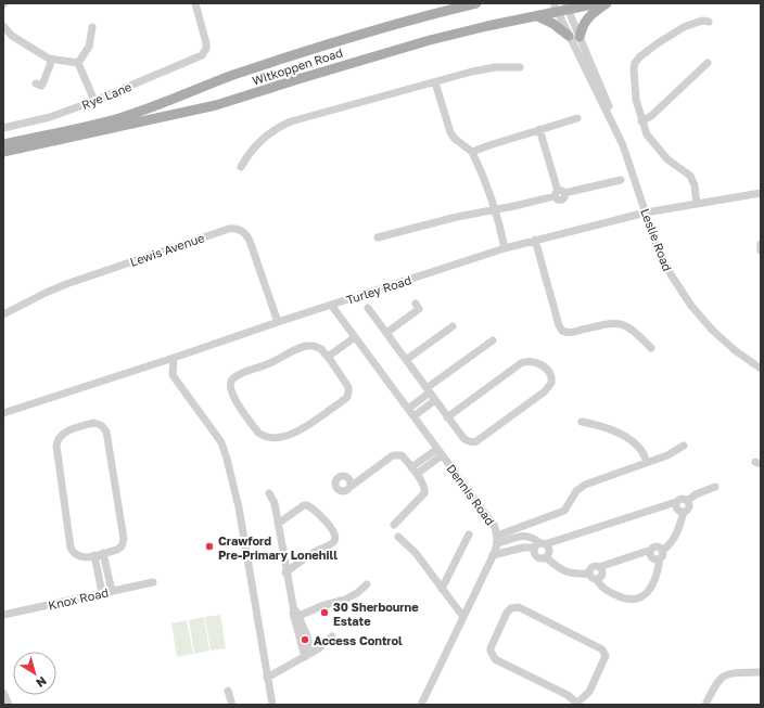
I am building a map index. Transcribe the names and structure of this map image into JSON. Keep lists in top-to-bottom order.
{
  "streets": {
    "main road": ["Witkoppen Road"],
    "street": [
      "Rye Lane",
      "Leslie Road",
      "Lewis Avenue",
      "Turley Road",
      "Dennis Road",
      "Knox Road"
    ]
  },
  "crossings": [
    ["Witkoppen Road", "Leslie Road"],
    ["Leslie Road", "Turley Road"],
    ["Lewis Avenue", "Turley Road"],
    ["Turley Road", "Dennis Road"]
  ],
  "places": ["Crawford Pre-Primary Lonehill", "30 Sherbourne Estate", "Access Control"],
  "north": "bottom right"
}
